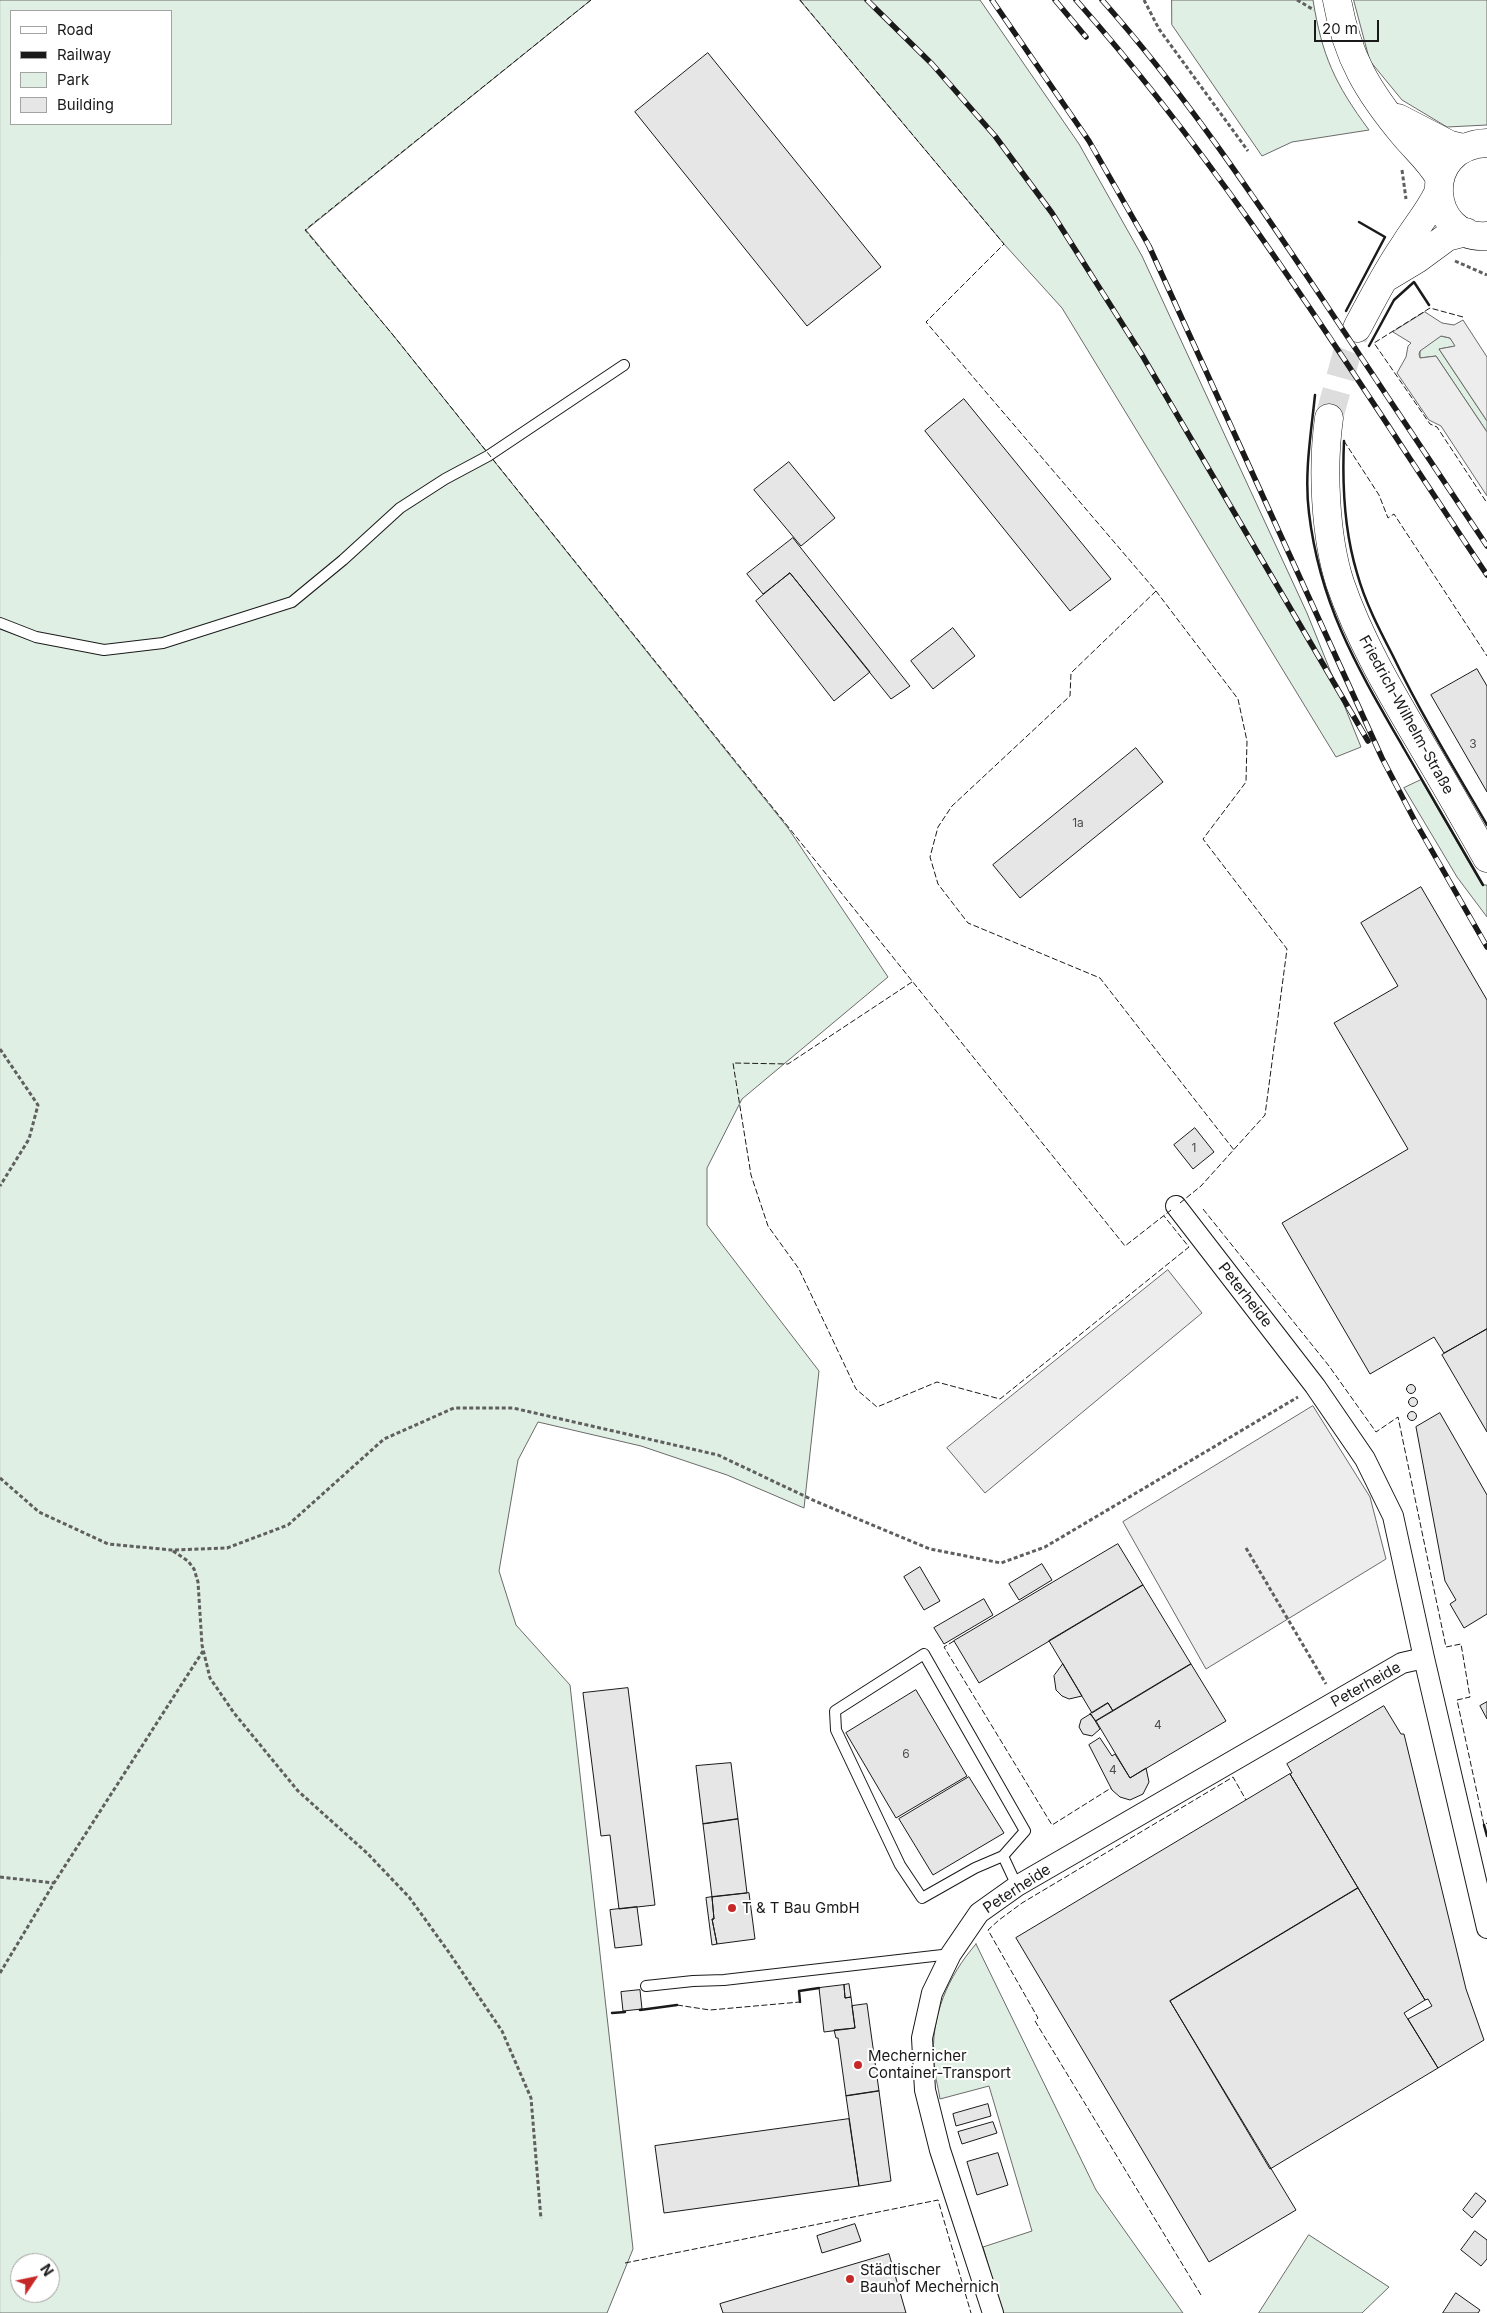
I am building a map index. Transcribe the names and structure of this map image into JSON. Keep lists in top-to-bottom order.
{
  "streets": {
    "main road": ["Friedrich-Wilhelm-Straße"],
    "street": ["Peterheide"]
  },
  "places": ["T & T Bau GmbH", "Mechernicher Container-Transport", "Städtischer Bauhof Mechernich"],
  "house_numbers": [
    "3",
    "1a",
    "1",
    "4",
    "6",
    "4"
  ],
  "legend": [
    "Road",
    "Railway",
    "Park",
    "Building"
  ],
  "scale_bar": "20 m",
  "north": "top right"
}
